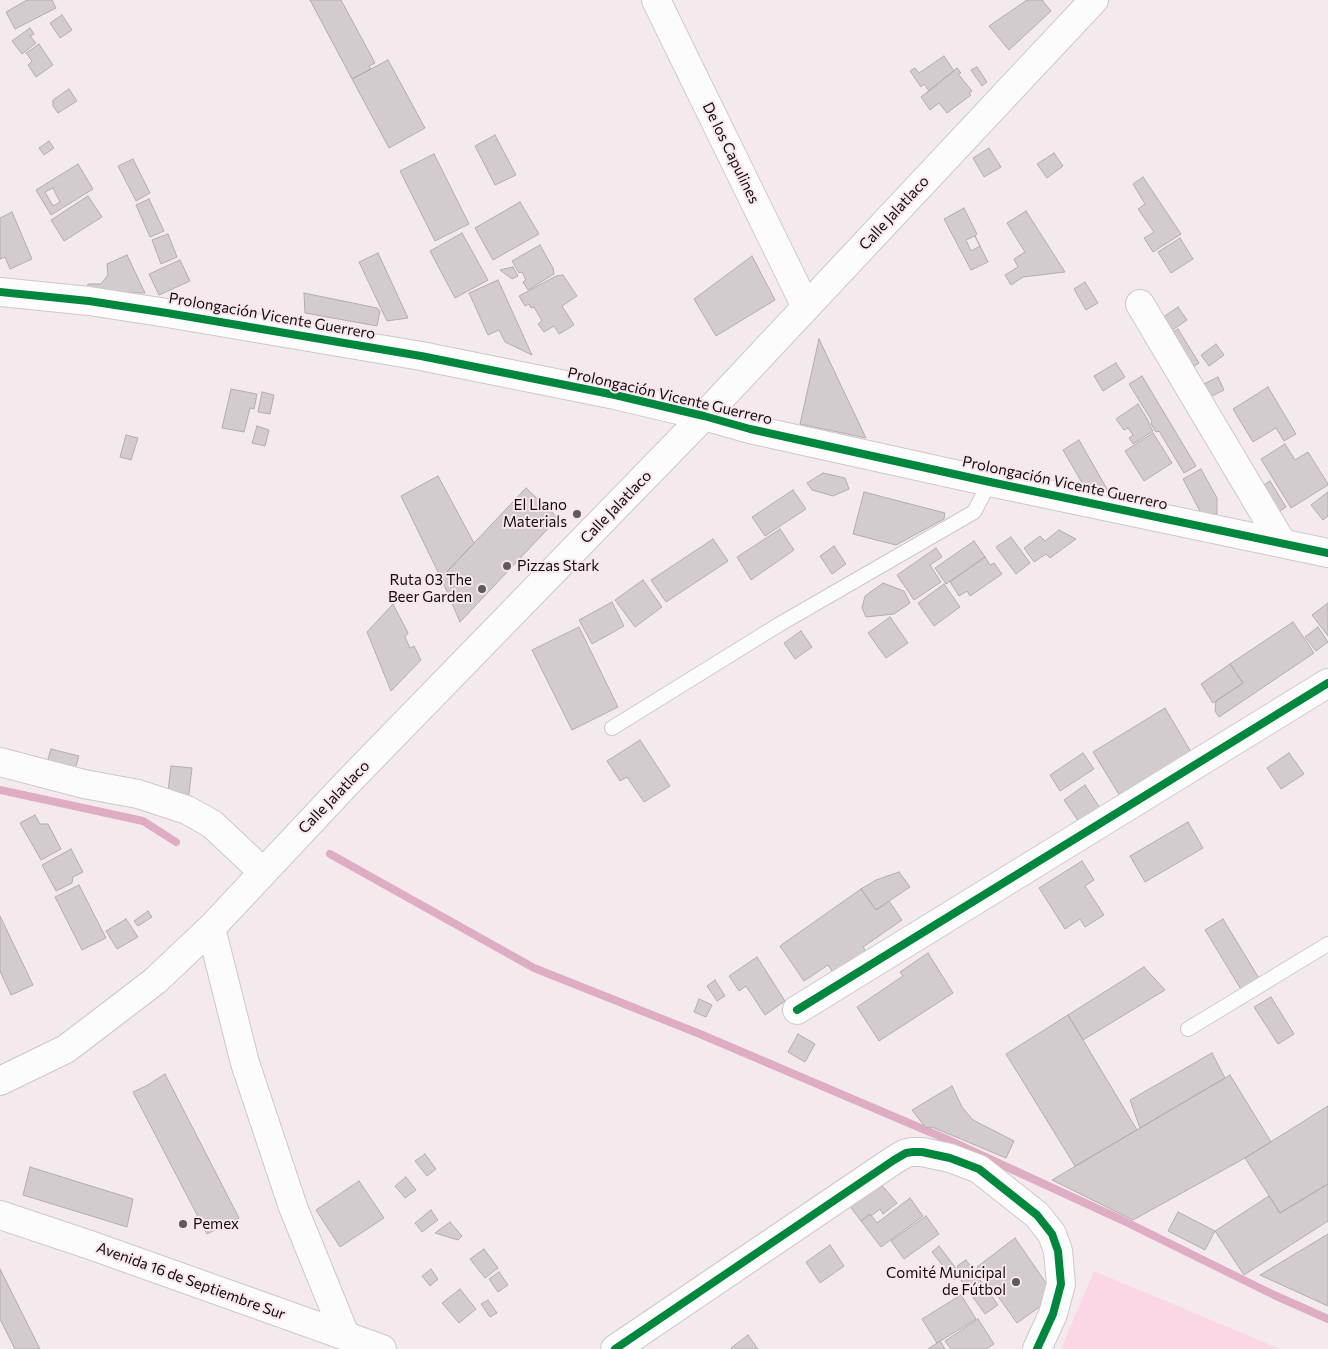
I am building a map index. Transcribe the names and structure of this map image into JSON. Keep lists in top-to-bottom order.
{
  "streets": {
    "street": [
      "De los Capulines",
      "Calle Jalatlaco",
      "Prolongación Vicente Guerrero",
      "Avenida 16 de Septiembre Sur"
    ]
  },
  "crossings": [
    ["De los Capulines", "Calle Jalatlaco"],
    ["Calle Jalatlaco", "Prolongación Vicente Guerrero"]
  ],
  "places": [
    "El Llano Materials",
    "Pizzas Stark",
    "Ruta 03 The Beer Garden",
    "Pemex",
    "Comité Municipal de Fútbol"
  ]
}
